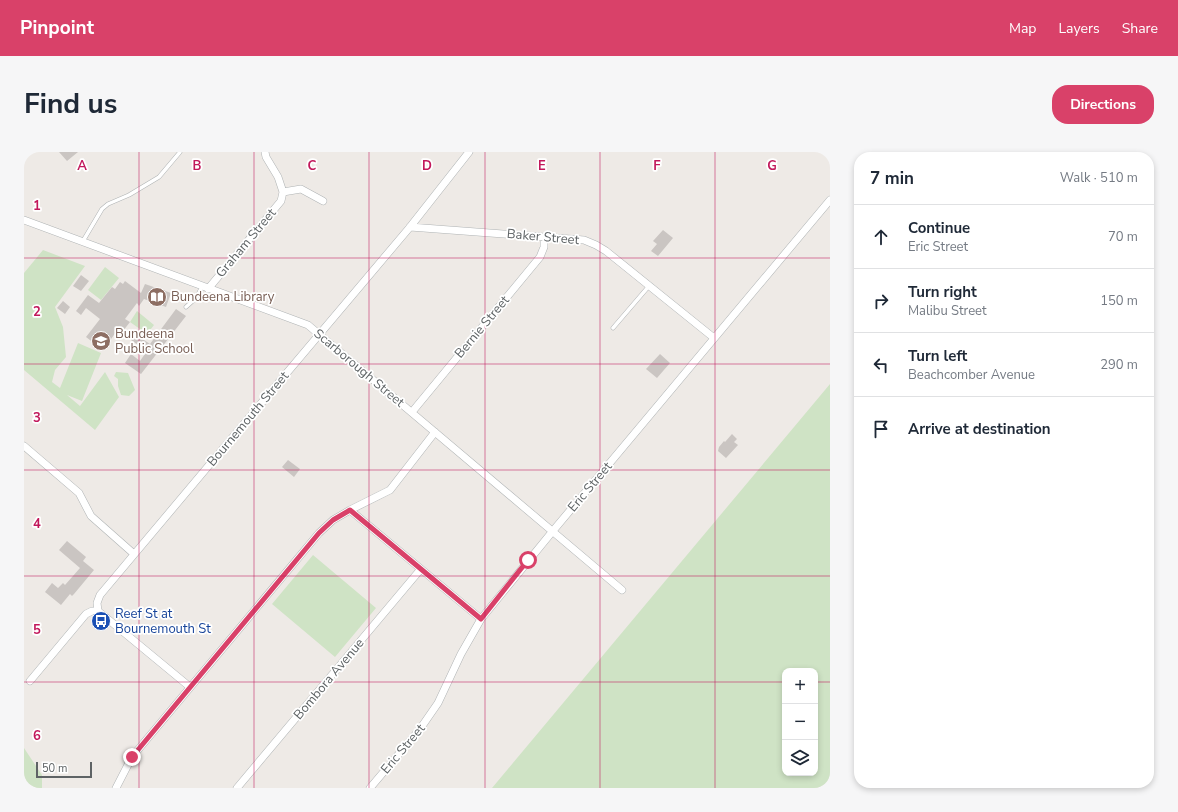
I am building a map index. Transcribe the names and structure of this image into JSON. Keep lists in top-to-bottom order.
{
  "streets": {
    "street": [
      "Baker Street",
      "Graham Street",
      "Bernie Street",
      "Scarborough Street",
      "Bournemouth Street",
      "Eric Street",
      "Bombora Avenue"
    ]
  },
  "crossings": [
    ["Baker Street", "Bernie Street"],
    ["Baker Street", "Bournemouth Street"],
    ["Baker Street", "Eric Street"],
    ["Graham Street", "Scarborough Street"],
    ["Bernie Street", "Scarborough Street"],
    ["Scarborough Street", "Bournemouth Street"],
    ["Scarborough Street", "Eric Street"]
  ],
  "places": {
    "library": ["Bundeena Library"],
    "school or university": ["Bundeena Public School"],
    "bus stop": ["Reef St at Bournemouth St"]
  },
  "scale_bar": "50 m",
  "page": {
    "header": "Pinpoint",
    "nav": ["Map", "Layers", "Share"],
    "title": "Find us",
    "buttons": "Directions",
    "heading": ["7 min", "Walk · 510 m"],
    "list": [
      ["Continue", "Eric Street", "70 m"],
      ["Turn right", "Malibu Street", "150 m"],
      ["Turn left", "Beachcomber Avenue", "290 m"],
      "Arrive at destination"
    ],
    "map_buttons": ["+", "−"],
    "scale": "50 m"
  },
  "grid": {
    "columns": [
      "A",
      "B",
      "C",
      "D",
      "E",
      "F",
      "G"
    ],
    "rows": [
      "1",
      "2",
      "3",
      "4",
      "5",
      "6"
    ]
  }
}
